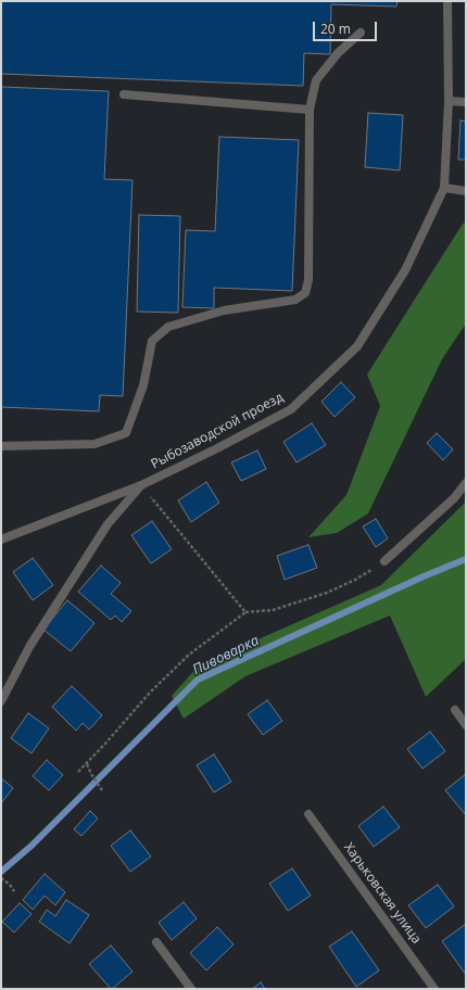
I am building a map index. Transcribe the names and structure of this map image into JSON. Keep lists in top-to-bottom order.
{
  "streets": {
    "street": ["Рыбозаводской проезд", "Харьковская улица"]
  },
  "water": ["Пивоварка"],
  "scale_bar": "20 m"
}
